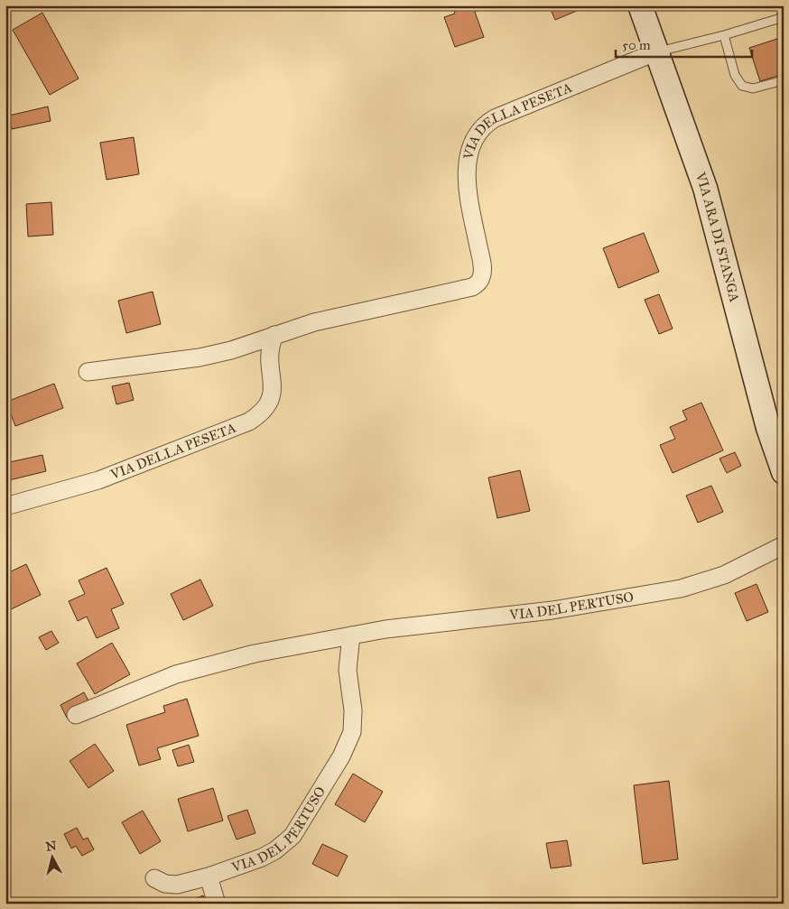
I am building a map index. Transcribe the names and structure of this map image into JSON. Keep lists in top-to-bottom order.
{
  "streets": {
    "street": ["VIA DELLA PESETA", "VIA ARA DI STANGA", "VIA DEL PERTUSO"]
  },
  "crossings": [
    ["VIA DELLA PESETA", "VIA ARA DI STANGA"]
  ],
  "scale_bar": "50 m",
  "north": "top"
}
